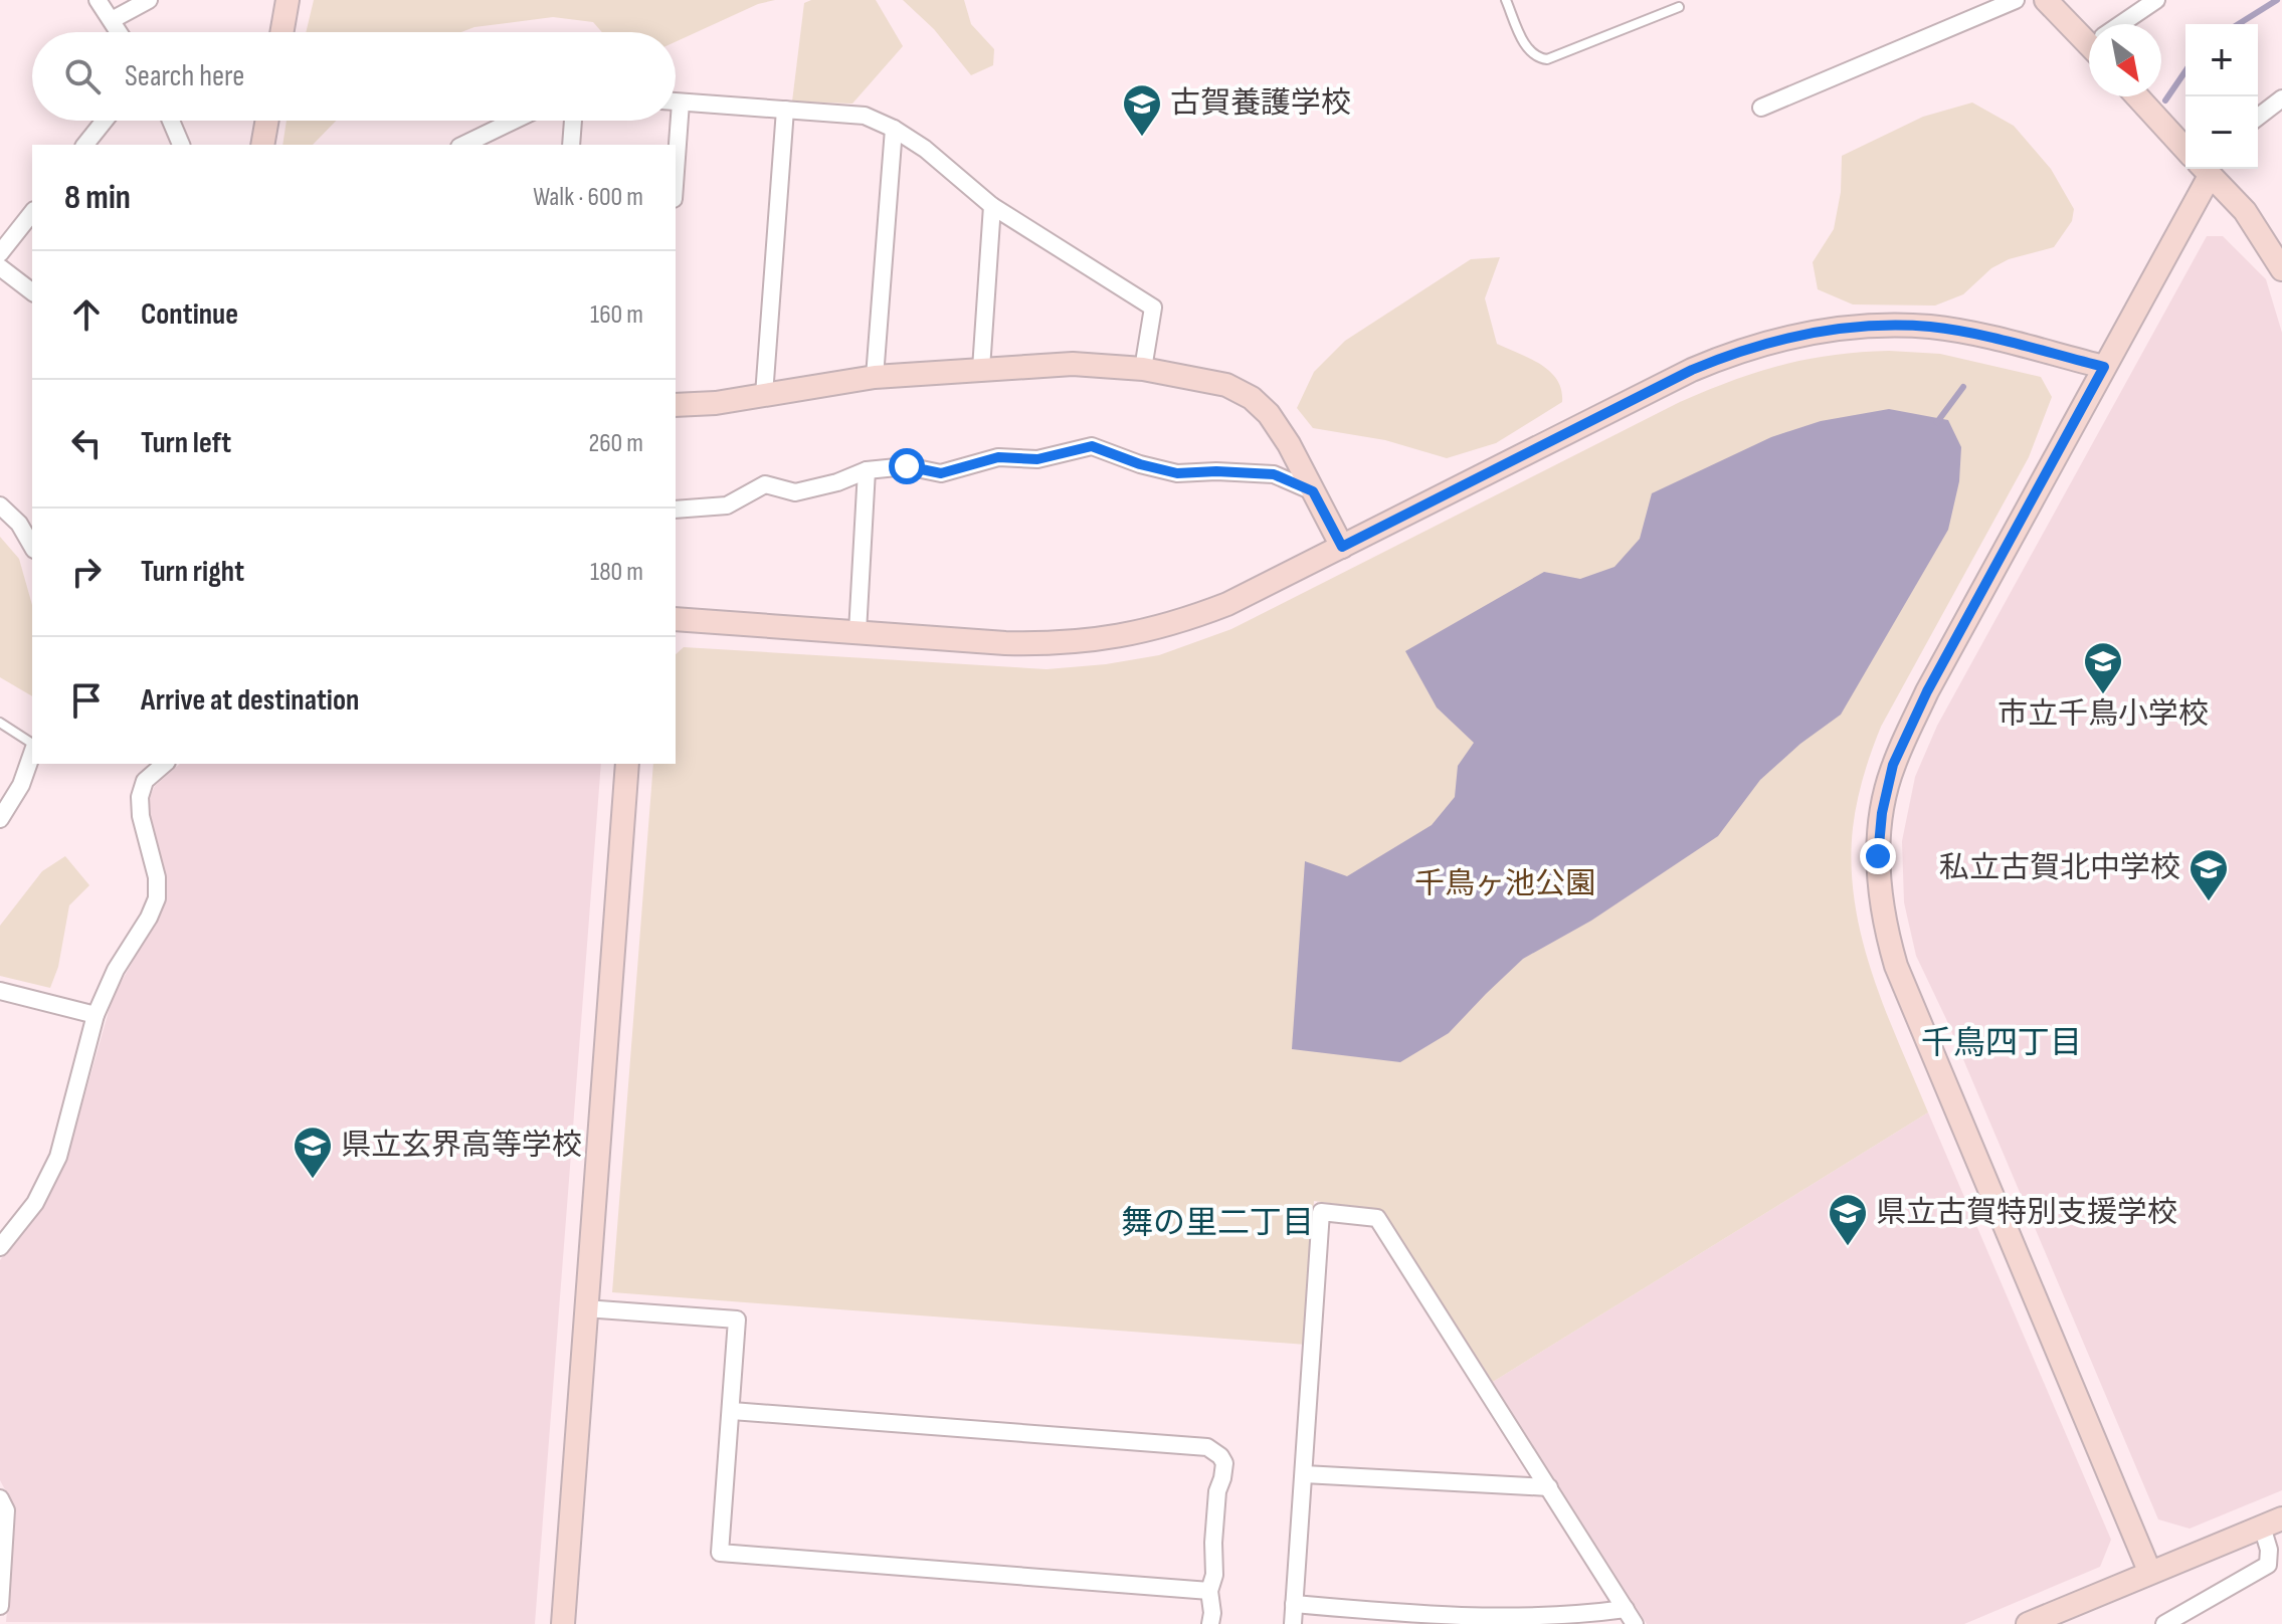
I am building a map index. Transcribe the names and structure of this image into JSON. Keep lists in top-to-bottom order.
{
  "districts": ["千鳥四丁目", "舞の里二丁目"],
  "parks": ["千鳥ヶ池公園"],
  "places": {
    "school or university": [
      "古賀養護学校",
      "市立千鳥小学校",
      "私立古賀北中学校",
      "県立玄界高等学校",
      "県立古賀特別支援学校"
    ]
  },
  "north": "bottom right",
  "page": {
    "map_buttons": ["+", "−"],
    "search": "Search here",
    "heading": ["8 min", "Walk · 600 m"],
    "list": [
      ["Continue", "160 m"],
      ["Turn left", "260 m"],
      ["Turn right", "180 m"],
      "Arrive at destination"
    ]
  }
}
